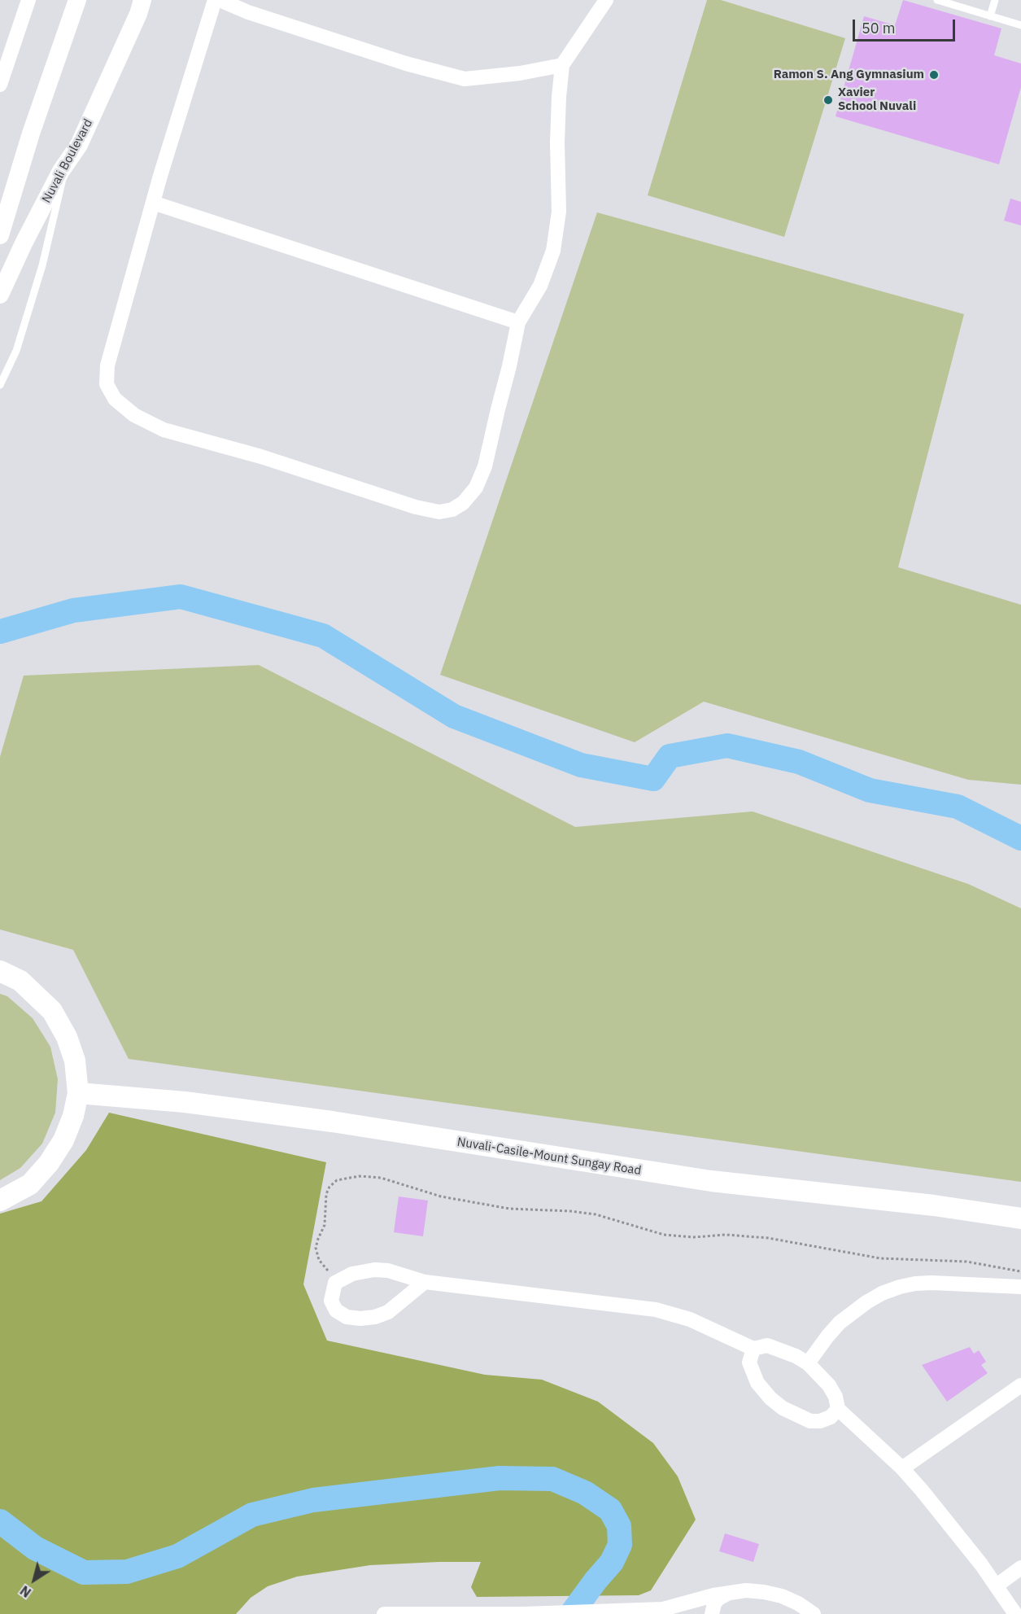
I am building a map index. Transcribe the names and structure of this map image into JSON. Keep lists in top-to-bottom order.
{
  "streets": {
    "main road": ["Nuvali-Casile-Mount Sungay Road"],
    "street": ["Nuvali Boulevard"]
  },
  "places": ["Ramon S. Ang Gymnasium", "Xavier School Nuvali"],
  "scale_bar": "50 m",
  "north": "bottom left"
}
